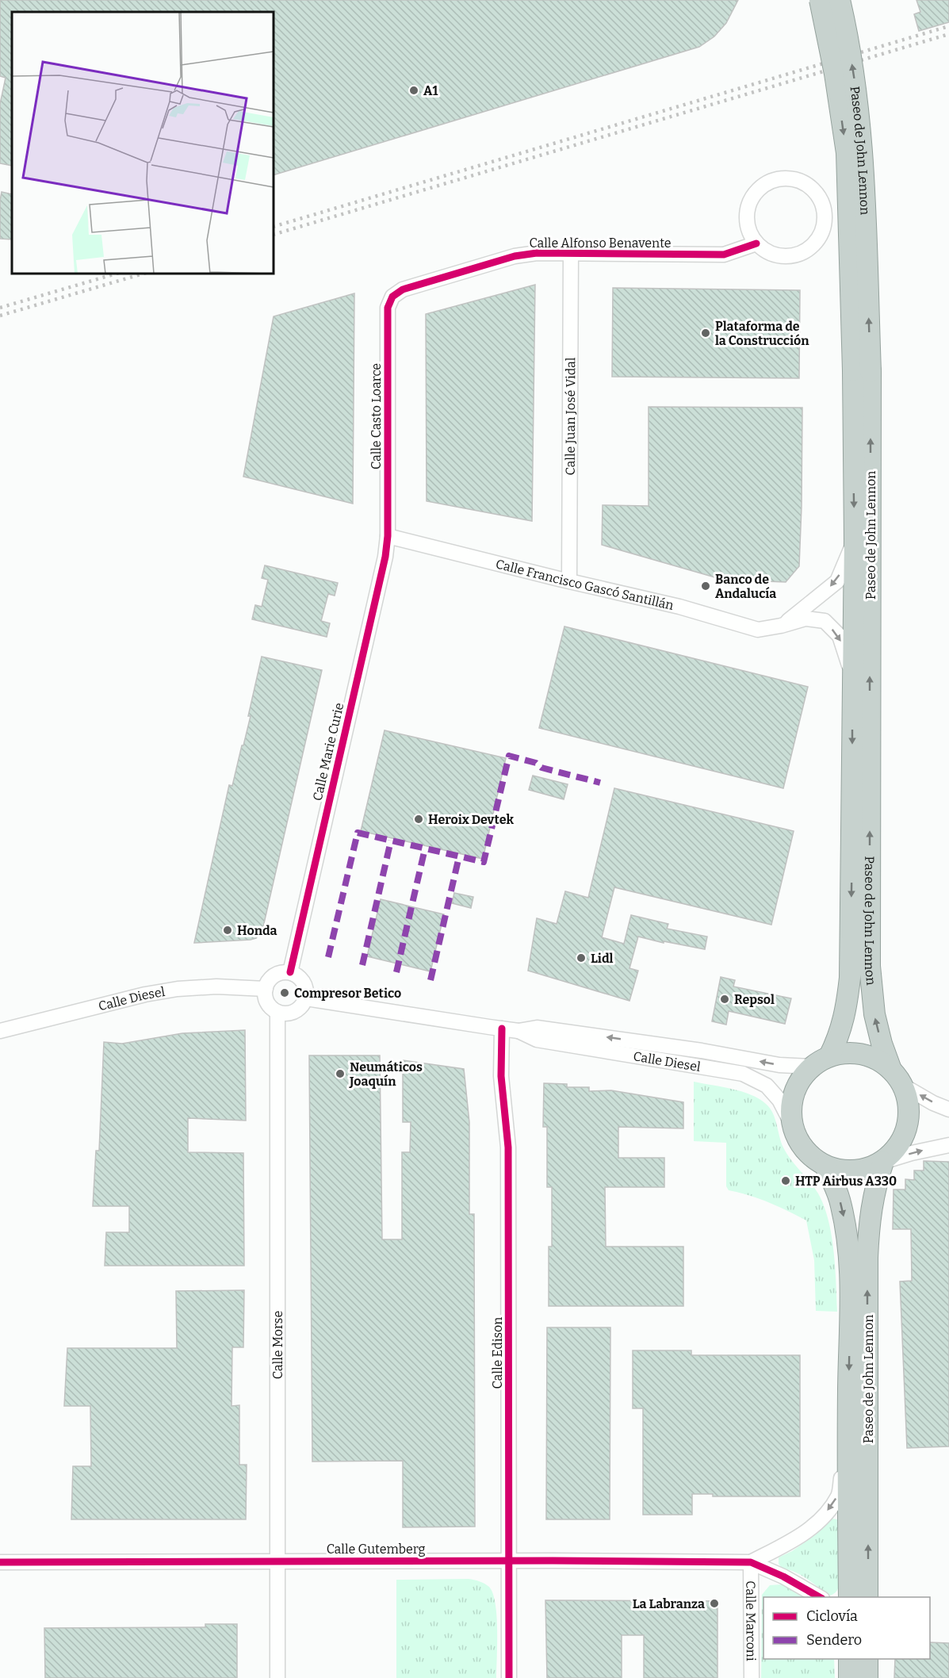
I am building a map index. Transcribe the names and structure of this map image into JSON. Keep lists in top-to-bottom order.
{
  "streets": {
    "highway": ["Paseo de John Lennon"],
    "street": [
      "Calle Alfonso Benavente",
      "Calle Casto Loarce",
      "Calle Juan José Vidal",
      "Calle Francisco Gascó Santillán",
      "Calle Marie Curie",
      "Calle Diesel",
      "Calle Morse",
      "Calle Edison",
      "Calle Gutemberg",
      "Calle Marconi"
    ]
  },
  "crossings": [
    ["Paseo de John Lennon", "Calle Francisco Gascó Santillán"],
    ["Paseo de John Lennon", "Calle Diesel"],
    ["Calle Alfonso Benavente", "Calle Casto Loarce"],
    ["Calle Alfonso Benavente", "Calle Juan José Vidal"],
    ["Calle Casto Loarce", "Calle Francisco Gascó Santillán"],
    ["Calle Casto Loarce", "Calle Marie Curie"],
    ["Calle Juan José Vidal", "Calle Francisco Gascó Santillán"],
    ["Calle Francisco Gascó Santillán", "Calle Marie Curie"],
    ["Calle Marie Curie", "Calle Diesel"],
    ["Calle Marie Curie", "Calle Morse"],
    ["Calle Diesel", "Calle Morse"],
    ["Calle Diesel", "Calle Edison"],
    ["Calle Morse", "Calle Gutemberg"],
    ["Calle Edison", "Calle Gutemberg"],
    ["Calle Gutemberg", "Calle Marconi"]
  ],
  "places": [
    "A1",
    "Plataforma de la Construcción",
    "Banco de Andalucía",
    "Heroix Devtek",
    "Honda",
    "Lidl",
    "Compresor Betico",
    "Repsol",
    "Neumáticos Joaquín",
    "HTP Airbus A330",
    "La Labranza"
  ],
  "legend": ["Ciclovía", "Sendero"]
}
